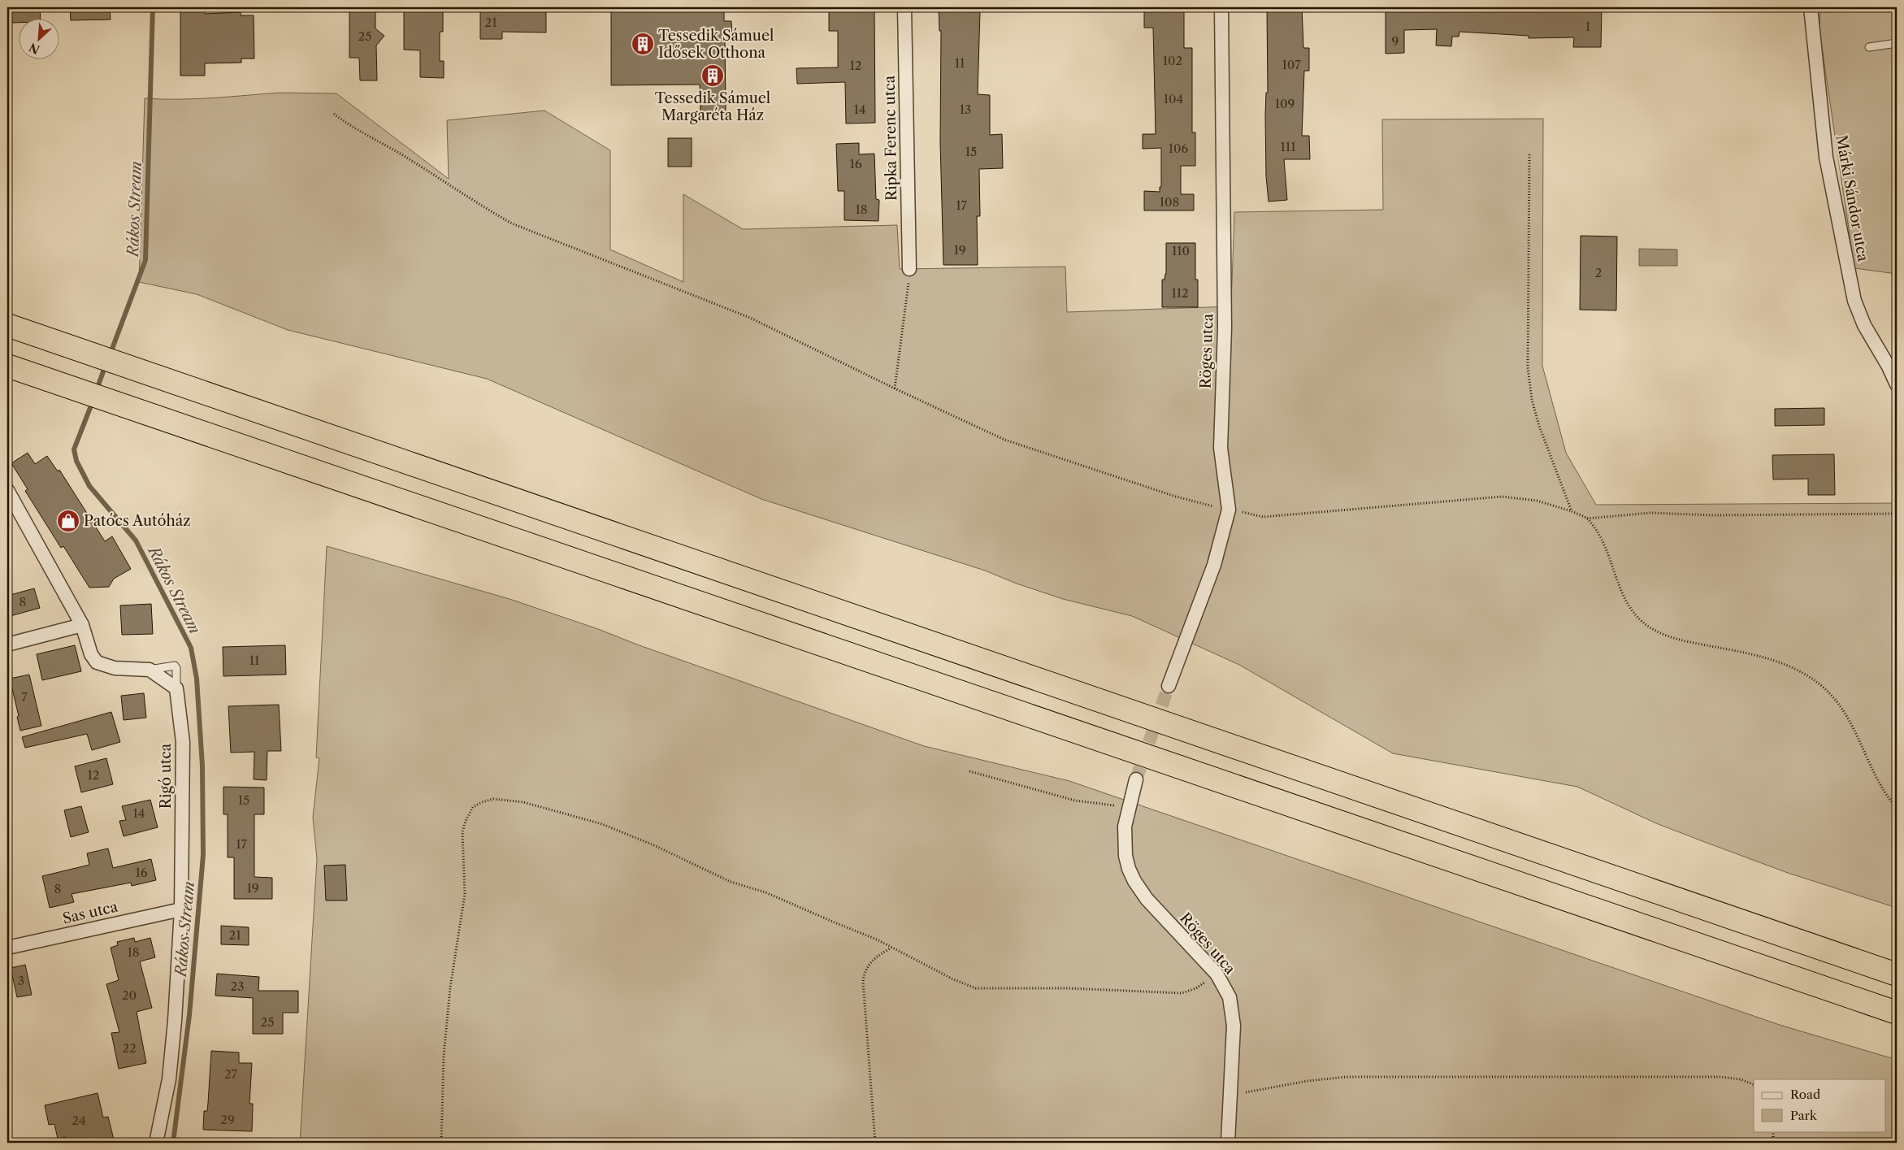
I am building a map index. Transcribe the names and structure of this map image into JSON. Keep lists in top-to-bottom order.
{
  "streets": {
    "street": [
      "Ripka Ferenc utca",
      "Márki Sándor utca",
      "Röges utca",
      "Rigó utca",
      "Sas utca"
    ]
  },
  "crossings": [
    ["Rigó utca", "Sas utca"]
  ],
  "water": ["Rákos Stream"],
  "places": {
    "building": ["Tessedik Sámuel Idősek Otthona", "Tessedik Sámuel Margaréta Ház"],
    "shop": ["Patócs Autóház"]
  },
  "house_numbers": [
    "21",
    "1",
    "25",
    "9",
    "102",
    "11",
    "107",
    "12",
    "104",
    "109",
    "14",
    "13",
    "111",
    "106",
    "15",
    "16",
    "108",
    "17",
    "18",
    "19",
    "110",
    "2",
    "112",
    "8",
    "11",
    "7",
    "12",
    "15",
    "14",
    "17",
    "16",
    "19",
    "8",
    "21",
    "18",
    "3",
    "23",
    "20",
    "25",
    "22",
    "27",
    "29",
    "24"
  ],
  "legend": ["Road", "Park"],
  "north": "bottom left"
}
